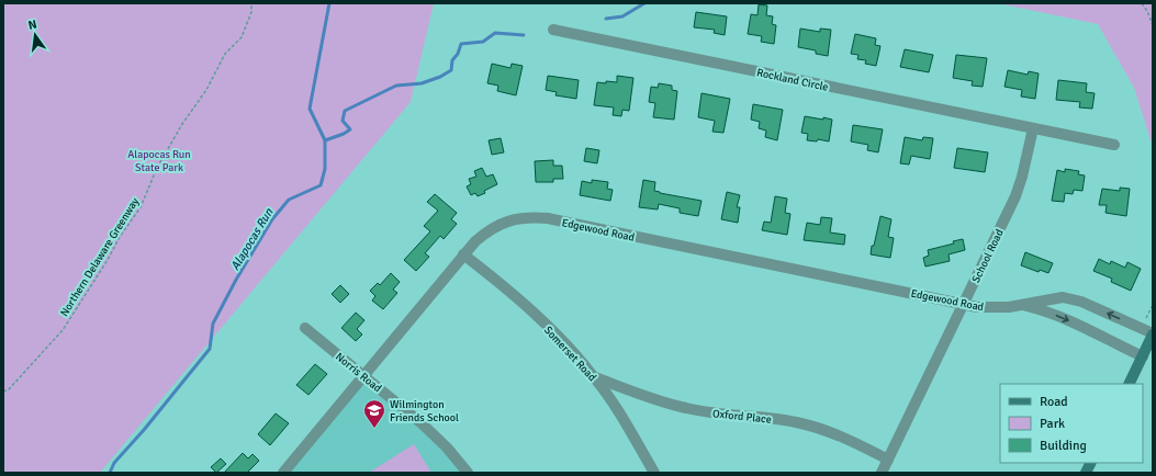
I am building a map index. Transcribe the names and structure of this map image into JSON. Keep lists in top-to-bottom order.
{
  "streets": {
    "street": [
      "Rockland Circle",
      "Edgewood Road",
      "School Road",
      "Somerset Road",
      "Norris Road",
      "Oxford Place"
    ],
    "path": ["Northern Delaware Greenway"]
  },
  "crossings": [
    ["Rockland Circle", "School Road"],
    ["Edgewood Road", "School Road"],
    ["Edgewood Road", "Somerset Road"],
    ["Edgewood Road", "Norris Road"],
    ["School Road", "Oxford Place"],
    ["Somerset Road", "Oxford Place"]
  ],
  "water": ["Alapocas Run"],
  "parks": ["Alapocas Run State Park"],
  "places": {
    "school or university": ["Wilmington Friends School"]
  },
  "legend": ["Road", "Park", "Building"],
  "north": "top"
}
